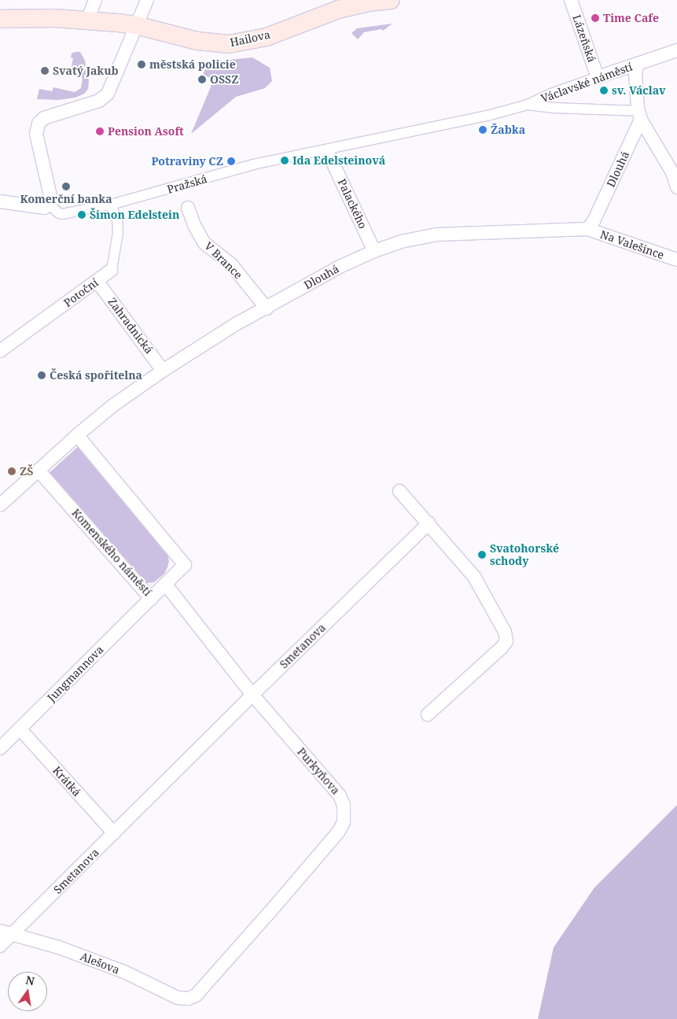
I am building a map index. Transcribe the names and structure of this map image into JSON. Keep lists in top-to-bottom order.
{
  "streets": {
    "main road": ["Hailova"],
    "street": [
      "Lázeňská",
      "Václavské náměstí",
      "Dlouhá",
      "Pražská",
      "Palackého",
      "Na Valešince",
      "V Brance",
      "Potoční",
      "Zahradnická",
      "Komenského náměstí",
      "Smetanova",
      "Jungmannova",
      "Purkyňova",
      "Krátká",
      "Alešova"
    ]
  },
  "crossings": [
    ["Lázeňská", "Václavské náměstí"],
    ["Václavské náměstí", "Dlouhá"],
    ["Václavské náměstí", "Pražská"],
    ["Dlouhá", "Palackého"],
    ["Dlouhá", "Na Valešince"],
    ["Dlouhá", "V Brance"],
    ["Dlouhá", "Zahradnická"],
    ["Dlouhá", "Komenského náměstí"],
    ["Pražská", "Palackého"],
    ["Pražská", "Potoční"],
    ["Potoční", "Zahradnická"],
    ["Komenského náměstí", "Jungmannova"],
    ["Komenského náměstí", "Purkyňova"],
    ["Smetanova", "Purkyňova"],
    ["Smetanova", "Krátká"],
    ["Smetanova", "Alešova"],
    ["Jungmannova", "Krátká"],
    ["Purkyňova", "Alešova"]
  ],
  "places": [
    "Time Cafe",
    "městská policie",
    "Svatý Jakub",
    "OSSZ",
    "sv. Václav",
    "Žabka",
    "Pension Asoft",
    "Ida Edelsteinová",
    "Potraviny CZ",
    "Komerční banka",
    "Šimon Edelstein",
    "Česká spořitelna",
    "ZŠ",
    "Svatohorské schody"
  ],
  "north": "top"
}
